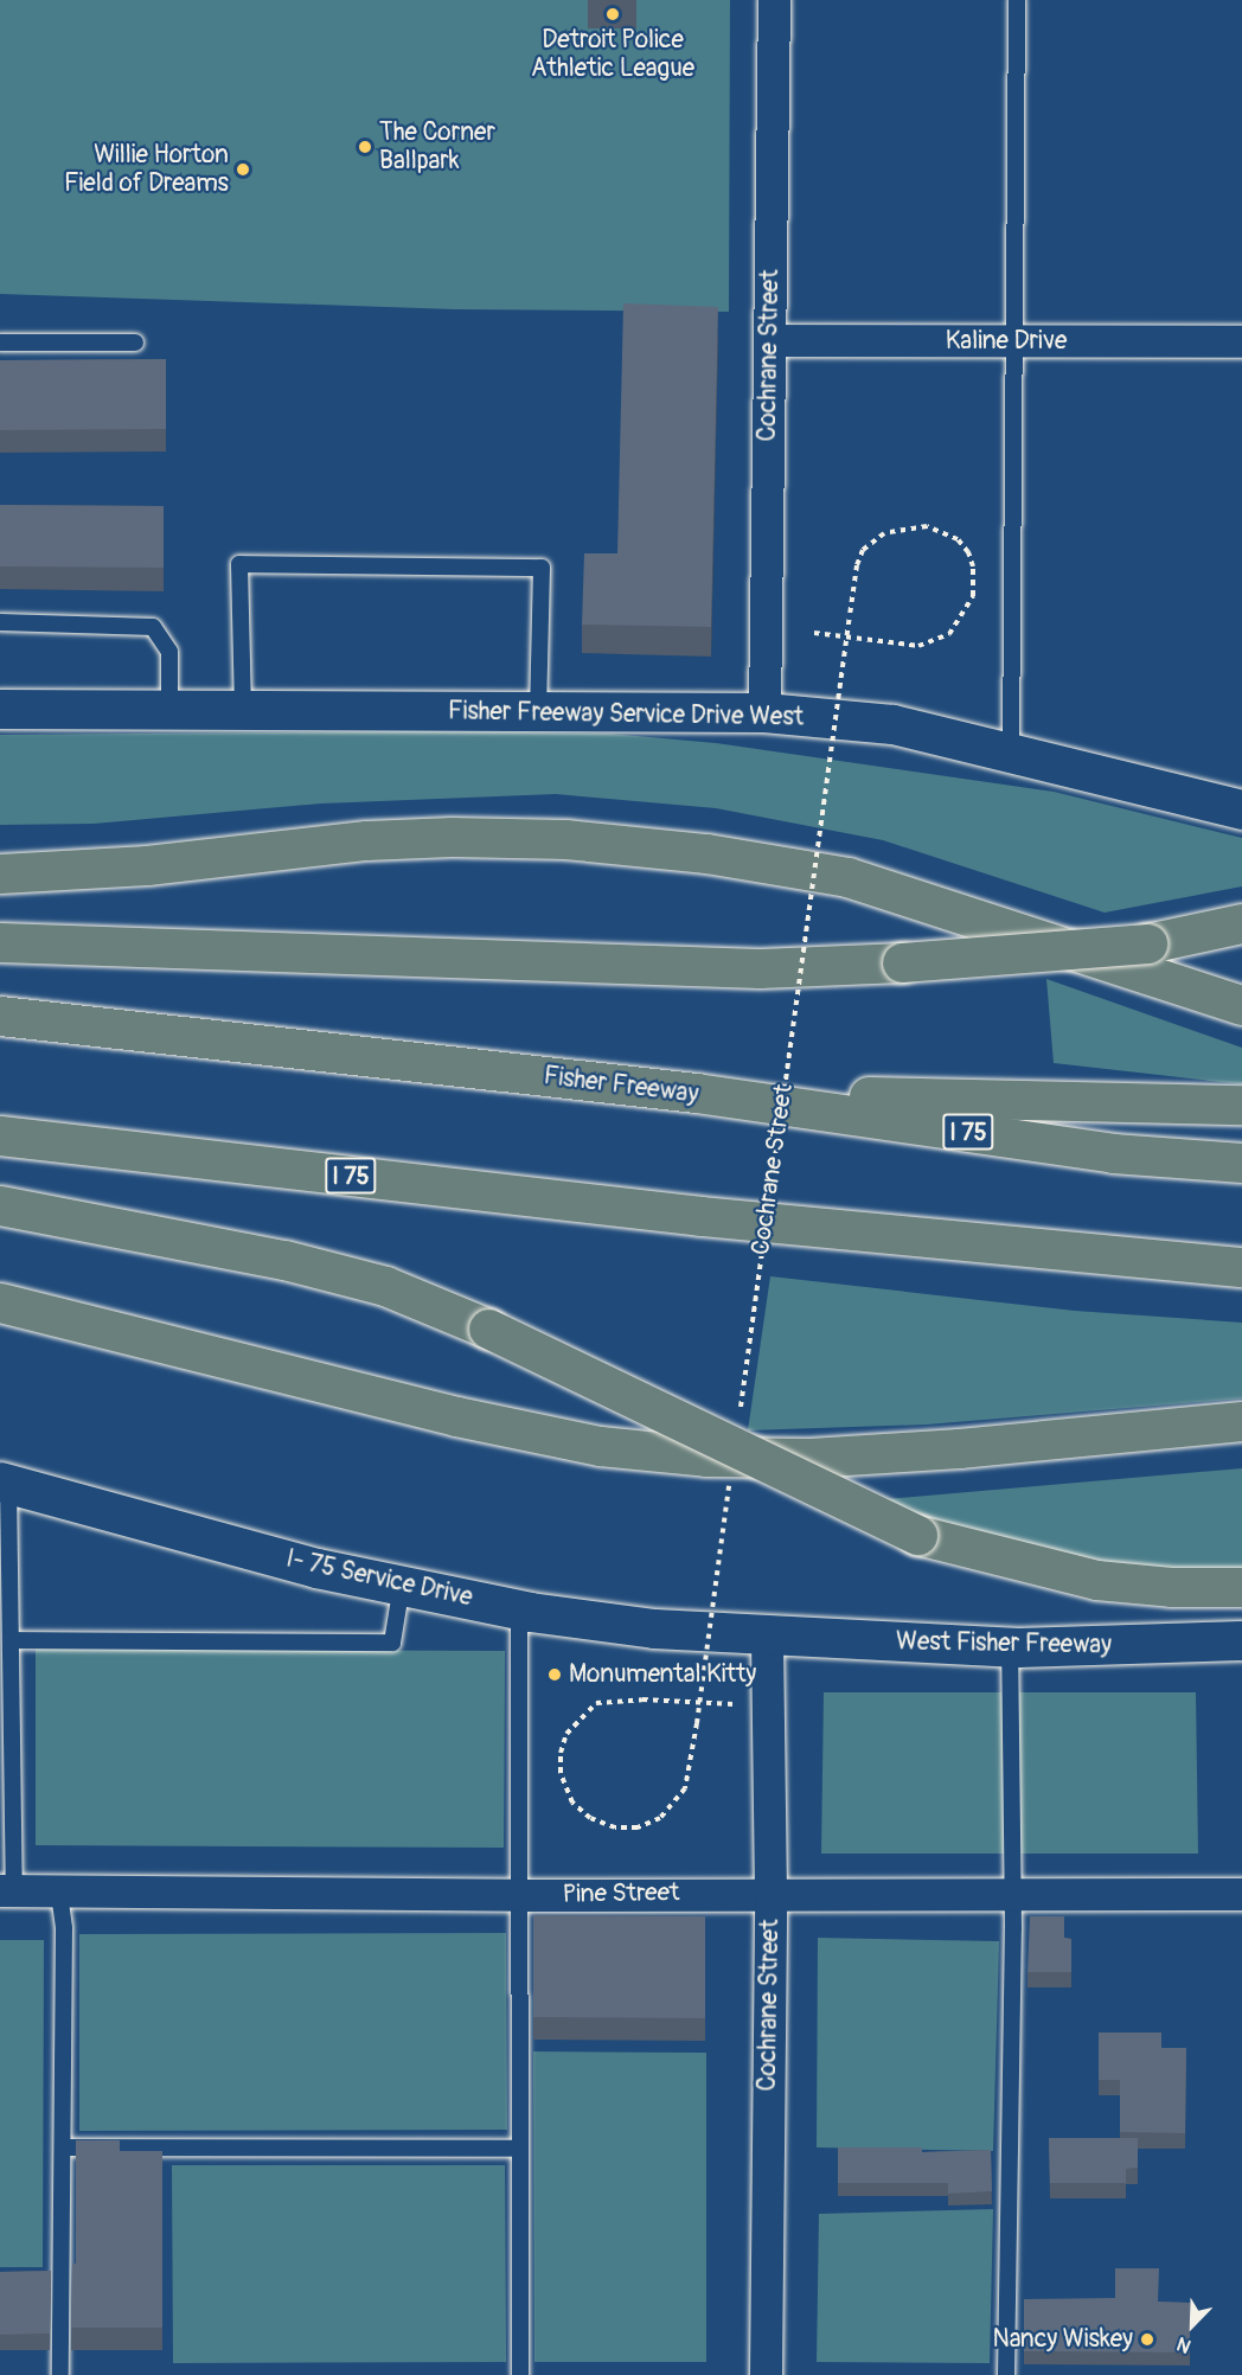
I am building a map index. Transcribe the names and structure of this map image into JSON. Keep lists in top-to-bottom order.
{
  "streets": {
    "highway": ["Fisher Freeway", "I 75"],
    "street": [
      "Kaline Drive",
      "Cochrane Street",
      "Fisher Freeway Service Drive West",
      "I- 75 Service Drive",
      "West Fisher Freeway",
      "Pine Street"
    ]
  },
  "crossings": [
    ["Kaline Drive", "Cochrane Street"],
    ["Cochrane Street", "Fisher Freeway Service Drive West"],
    ["Cochrane Street", "I- 75 Service Drive"],
    ["Cochrane Street", "West Fisher Freeway"],
    ["Cochrane Street", "Pine Street"],
    ["I- 75 Service Drive", "West Fisher Freeway"]
  ],
  "places": [
    "Detroit Police Athletic League",
    "The Corner Ballpark",
    "Willie Horton Field of Dreams",
    "Monumental Kitty",
    "Nancy Wiskey"
  ],
  "north": "bottom left"
}
